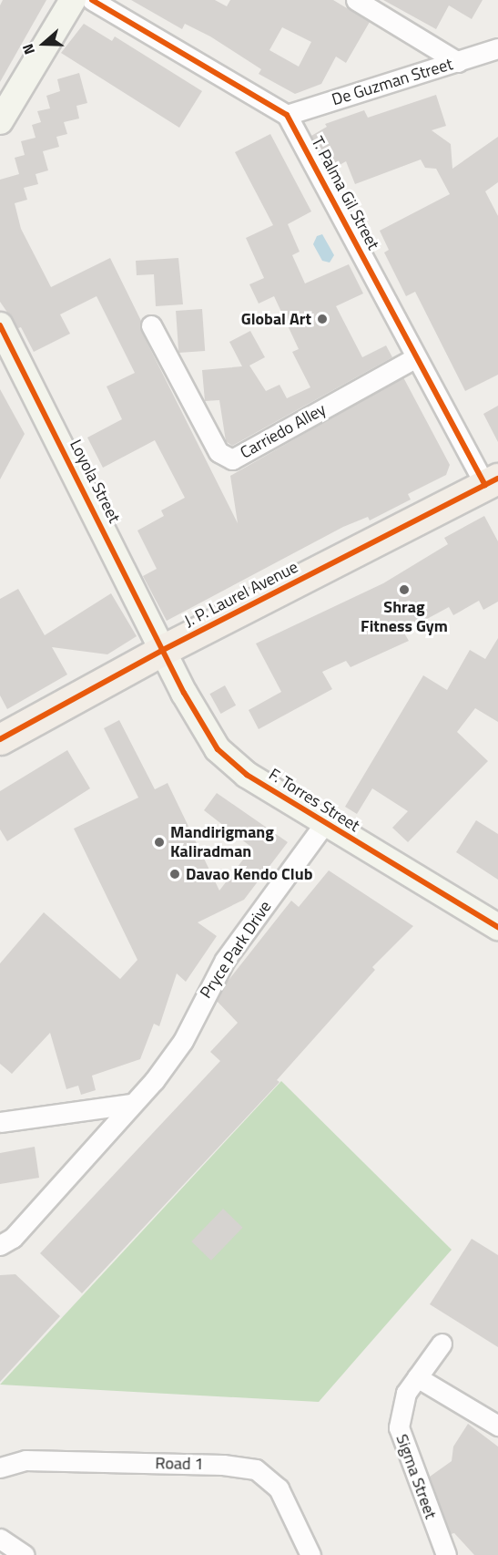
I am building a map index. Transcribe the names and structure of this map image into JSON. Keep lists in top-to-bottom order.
{
  "streets": {
    "main road": ["Loyola Street", "J. P. Laurel Avenue", "F. Torres Street"],
    "street": [
      "De Guzman Street",
      "T. Palma Gil Street",
      "Carriedo Alley",
      "Pryce Park Drive",
      "Road 1",
      "Sigma Street"
    ]
  },
  "crossings": [
    ["De Guzman Street", "T. Palma Gil Street"],
    ["T. Palma Gil Street", "Carriedo Alley"],
    ["T. Palma Gil Street", "J. P. Laurel Avenue"],
    ["Loyola Street", "J. P. Laurel Avenue"],
    ["Loyola Street", "F. Torres Street"],
    ["J. P. Laurel Avenue", "F. Torres Street"],
    ["F. Torres Street", "Pryce Park Drive"]
  ],
  "places": [
    "Global Art",
    "Shrag Fitness Gym",
    "Mandirigmang Kaliradman",
    "Davao Kendo Club"
  ],
  "north": "left"
}
